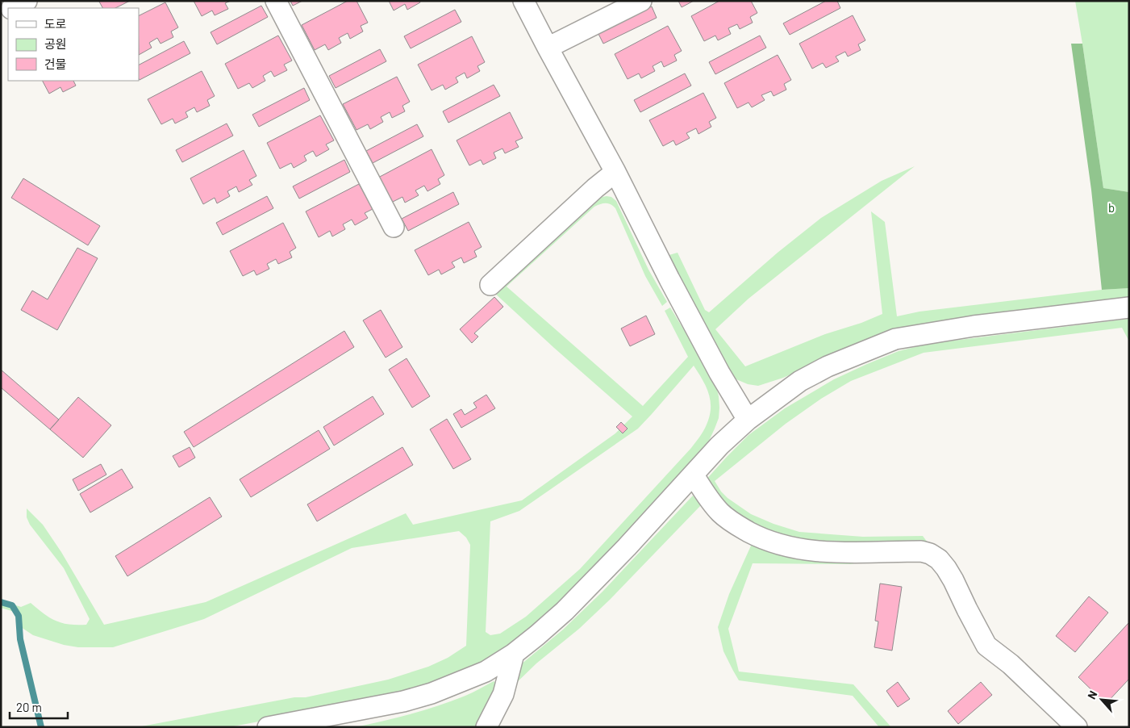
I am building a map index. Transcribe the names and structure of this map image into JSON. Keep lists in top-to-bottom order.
{
  "parks": ["b"],
  "legend": ["도로", "공원", "건물"],
  "scale_bar": "20 m",
  "north": "top left"
}
